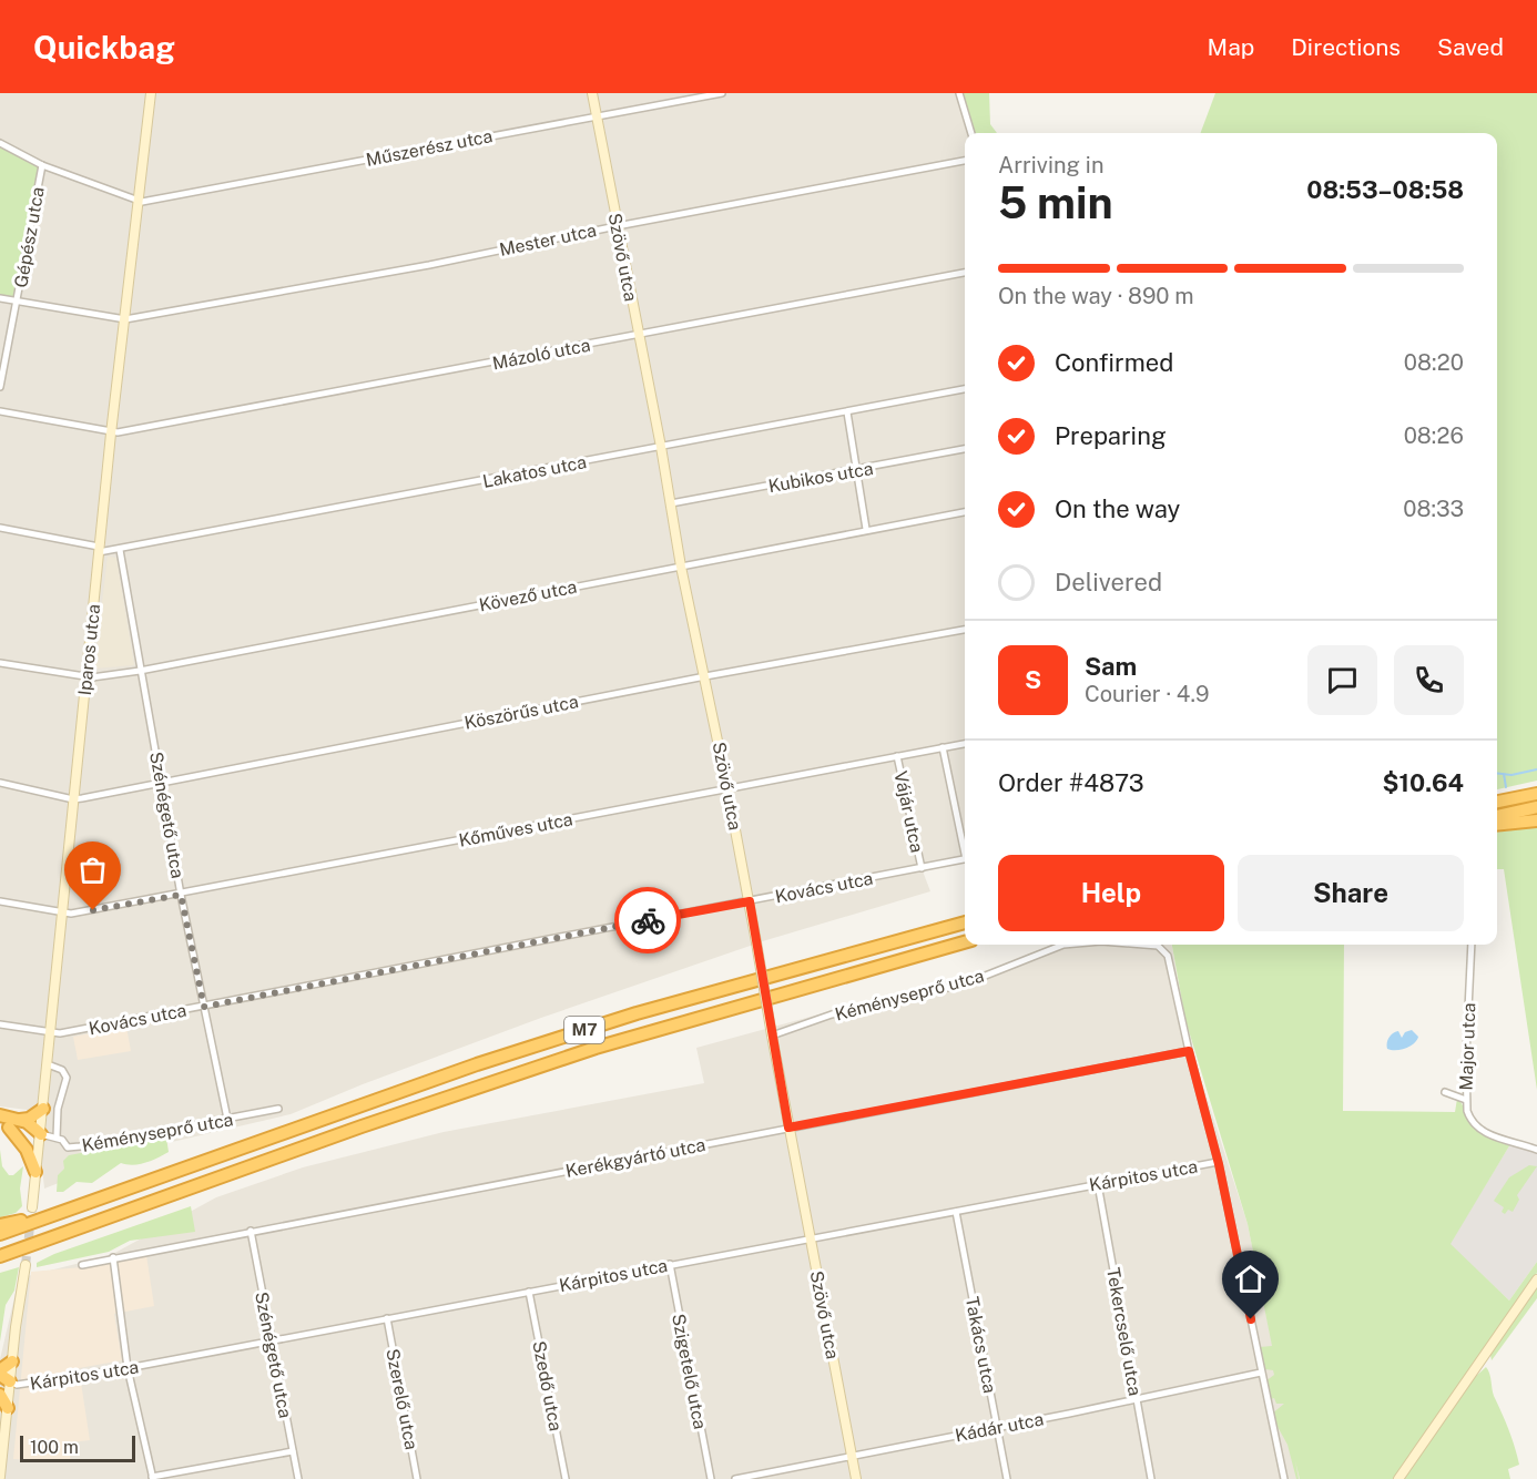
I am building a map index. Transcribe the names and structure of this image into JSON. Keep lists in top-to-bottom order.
{
  "streets": {
    "highway": ["M7"],
    "street": [
      "Műszerész utca",
      "Gépész utca",
      "Mester utca",
      "Szövő utca",
      "Mázoló utca",
      "Lakatos utca",
      "Kubikos utca",
      "Kövező utca",
      "Iparos utca",
      "Köszörűs utca",
      "Vájár utca",
      "Szénégető utca",
      "Kőműves utca",
      "Kovács utca",
      "Kéményseprő utca",
      "Major utca",
      "Kerékgyártó utca",
      "Kárpitos utca",
      "Tekercselő utca",
      "Takács utca",
      "Szigetelő utca",
      "Szedő utca",
      "Szerelő utca",
      "Kádár utca"
    ]
  },
  "crossings": [
    ["Műszerész utca", "Szövő utca"],
    ["Műszerész utca", "Iparos utca"],
    ["Gépész utca", "Mester utca"],
    ["Mester utca", "Szövő utca"],
    ["Mester utca", "Iparos utca"],
    ["Szövő utca", "Mázoló utca"],
    ["Szövő utca", "Lakatos utca"],
    ["Szövő utca", "Kubikos utca"],
    ["Szövő utca", "Kövező utca"],
    ["Szövő utca", "Köszörűs utca"],
    ["Szövő utca", "Kőműves utca"],
    ["Szövő utca", "Kovács utca"],
    ["Szövő utca", "Kéményseprő utca"],
    ["Szövő utca", "Kerékgyártó utca"],
    ["Szövő utca", "Kárpitos utca"],
    ["Szövő utca", "Kádár utca"],
    ["Mázoló utca", "Iparos utca"],
    ["Lakatos utca", "Iparos utca"],
    ["Lakatos utca", "Szénégető utca"],
    ["Kövező utca", "Iparos utca"],
    ["Kövező utca", "Szénégető utca"],
    ["Iparos utca", "Köszörűs utca"],
    ["Iparos utca", "Kőműves utca"],
    ["Iparos utca", "Kovács utca"],
    ["Iparos utca", "Kéményseprő utca"],
    ["Köszörűs utca", "Szénégető utca"],
    ["Vájár utca", "Kőműves utca"],
    ["Vájár utca", "Kovács utca"],
    ["Szénégető utca", "Kőműves utca"],
    ["Szénégető utca", "Kovács utca"],
    ["Szénégető utca", "Kéményseprő utca"],
    ["Szénégető utca", "Kerékgyártó utca"],
    ["Szénégető utca", "Kárpitos utca"],
    ["Kéményseprő utca", "Kerékgyártó utca"],
    ["Kárpitos utca", "Tekercselő utca"],
    ["Kárpitos utca", "Takács utca"],
    ["Kárpitos utca", "Szigetelő utca"],
    ["Kárpitos utca", "Szedő utca"],
    ["Kárpitos utca", "Szerelő utca"],
    ["Tekercselő utca", "Kádár utca"],
    ["Takács utca", "Kádár utca"]
  ],
  "scale_bar": "100 m",
  "page": {
    "header": "Quickbag",
    "nav": ["Map", "Directions", "Saved"],
    "heading": ["5 min", "Arriving in", "08:53–08:58"],
    "panel": [
      "Sam",
      "Courier · 4.9",
      "Order #4873",
      "$10.64"
    ],
    "bar": "On the way · 890 m",
    "list": [
      ["Confirmed", "08:20"],
      ["Preparing", "08:26"],
      ["On the way", "08:33"],
      "Delivered"
    ],
    "round": "S",
    "buttons": ["Help", "Share"],
    "scale": "100 m"
  }
}
